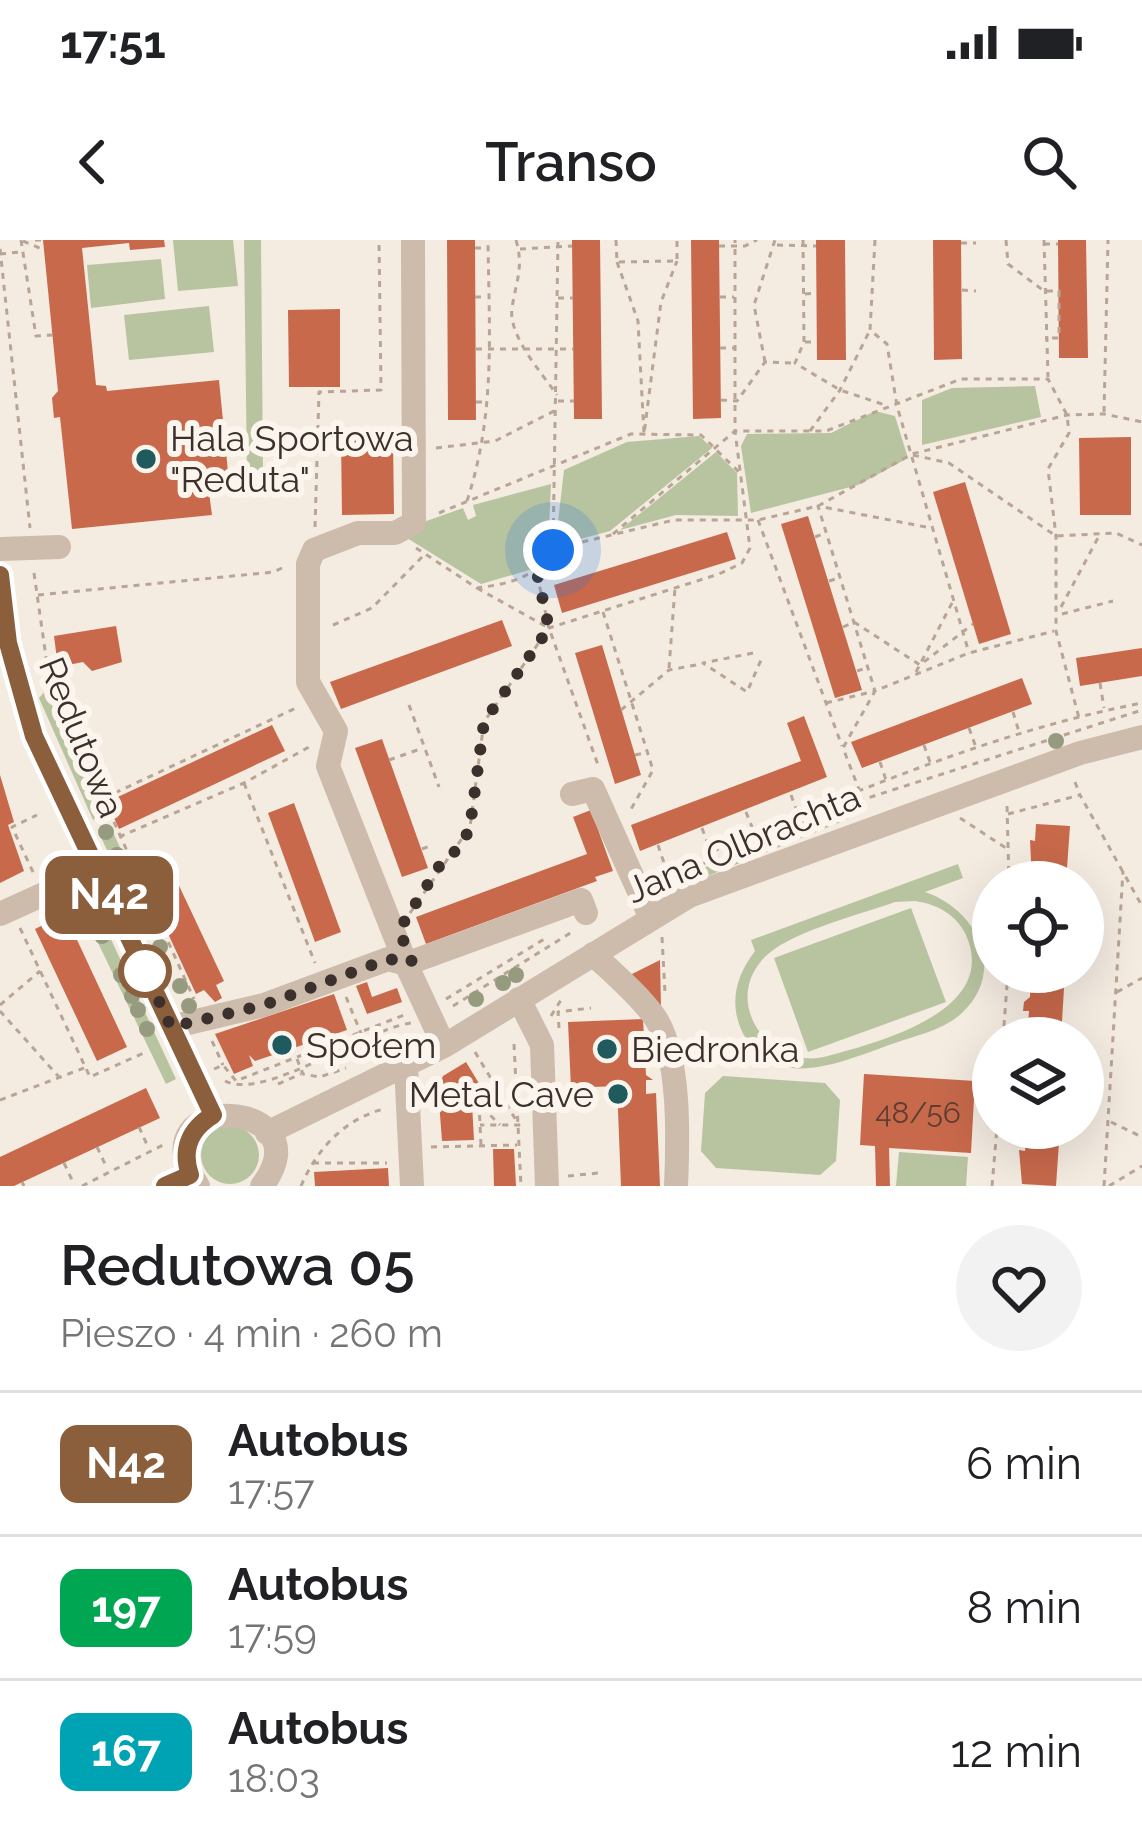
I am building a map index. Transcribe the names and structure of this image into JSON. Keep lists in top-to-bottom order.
{
  "streets": {
    "street": ["Redutowa", "Jana Olbrachta"]
  },
  "places": [
    "Hala Sportowa \"Reduta\"",
    "Społem",
    "Biedronka",
    "Metal Cave"
  ],
  "lines": ["bus line N42"],
  "house_numbers": ["48/56"],
  "page": {
    "status": "17:51",
    "header": "Transo",
    "on_map": "N42",
    "heading": ["Redutowa 05", "Pieszo · 4 min · 260 m"],
    "list": [
      {
        "mark": "N42",
        "name": "Autobus",
        "note": "17:57",
        "value": "6 min"
      },
      {
        "mark": "197",
        "name": "Autobus",
        "note": "17:59",
        "value": "8 min"
      },
      {
        "mark": "167",
        "name": "Autobus",
        "note": "18:03",
        "value": "12 min"
      }
    ]
  }
}
